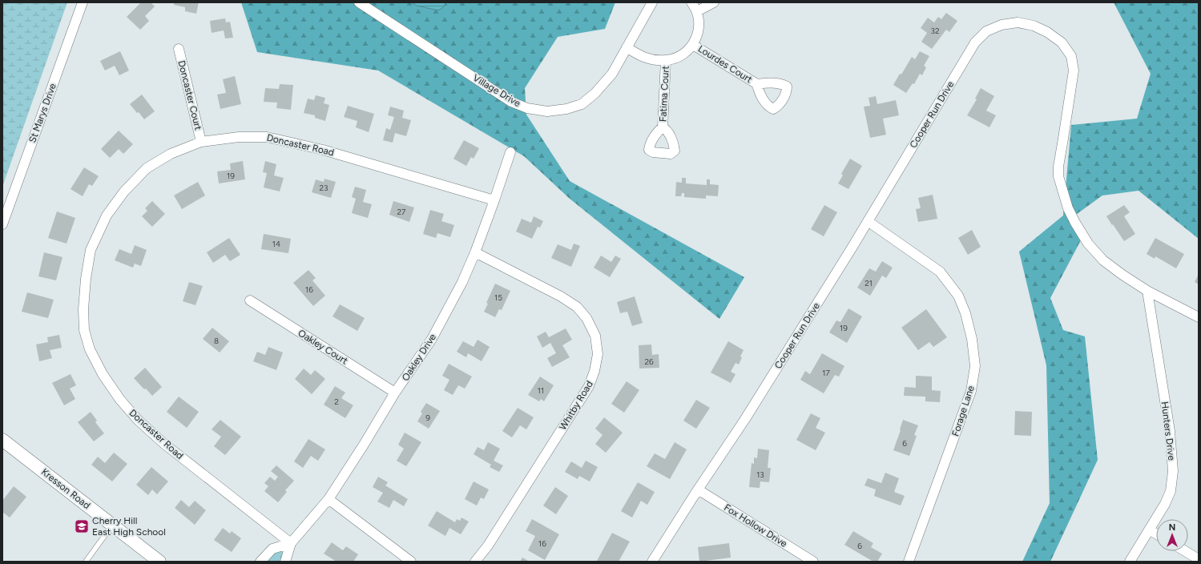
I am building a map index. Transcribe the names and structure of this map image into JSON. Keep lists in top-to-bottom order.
{
  "streets": {
    "street": [
      "Lourdes Court",
      "Village Drive",
      "Fatima Court",
      "Doncaster Court",
      "St Marys Drive",
      "Cooper Run Drive",
      "Doncaster Road",
      "Oakley Court",
      "Oakley Drive",
      "Whitby Road",
      "Forage Lane",
      "Hunters Drive",
      "Kresson Road",
      "Fox Hollow Drive"
    ]
  },
  "crossings": [
    ["Doncaster Court", "Doncaster Road"],
    ["Cooper Run Drive", "Forage Lane"],
    ["Cooper Run Drive", "Hunters Drive"],
    ["Cooper Run Drive", "Fox Hollow Drive"],
    ["Doncaster Road", "Oakley Drive"],
    ["Oakley Court", "Oakley Drive"],
    ["Oakley Drive", "Whitby Road"]
  ],
  "places": {
    "school or university": ["Cherry Hill East High School"]
  },
  "house_numbers": [
    "32",
    "19",
    "23",
    "27",
    "14",
    "21",
    "16",
    "15",
    "19",
    "8",
    "26",
    "17",
    "11",
    "2",
    "9",
    "6",
    "13",
    "16",
    "6"
  ],
  "north": "top"
}
